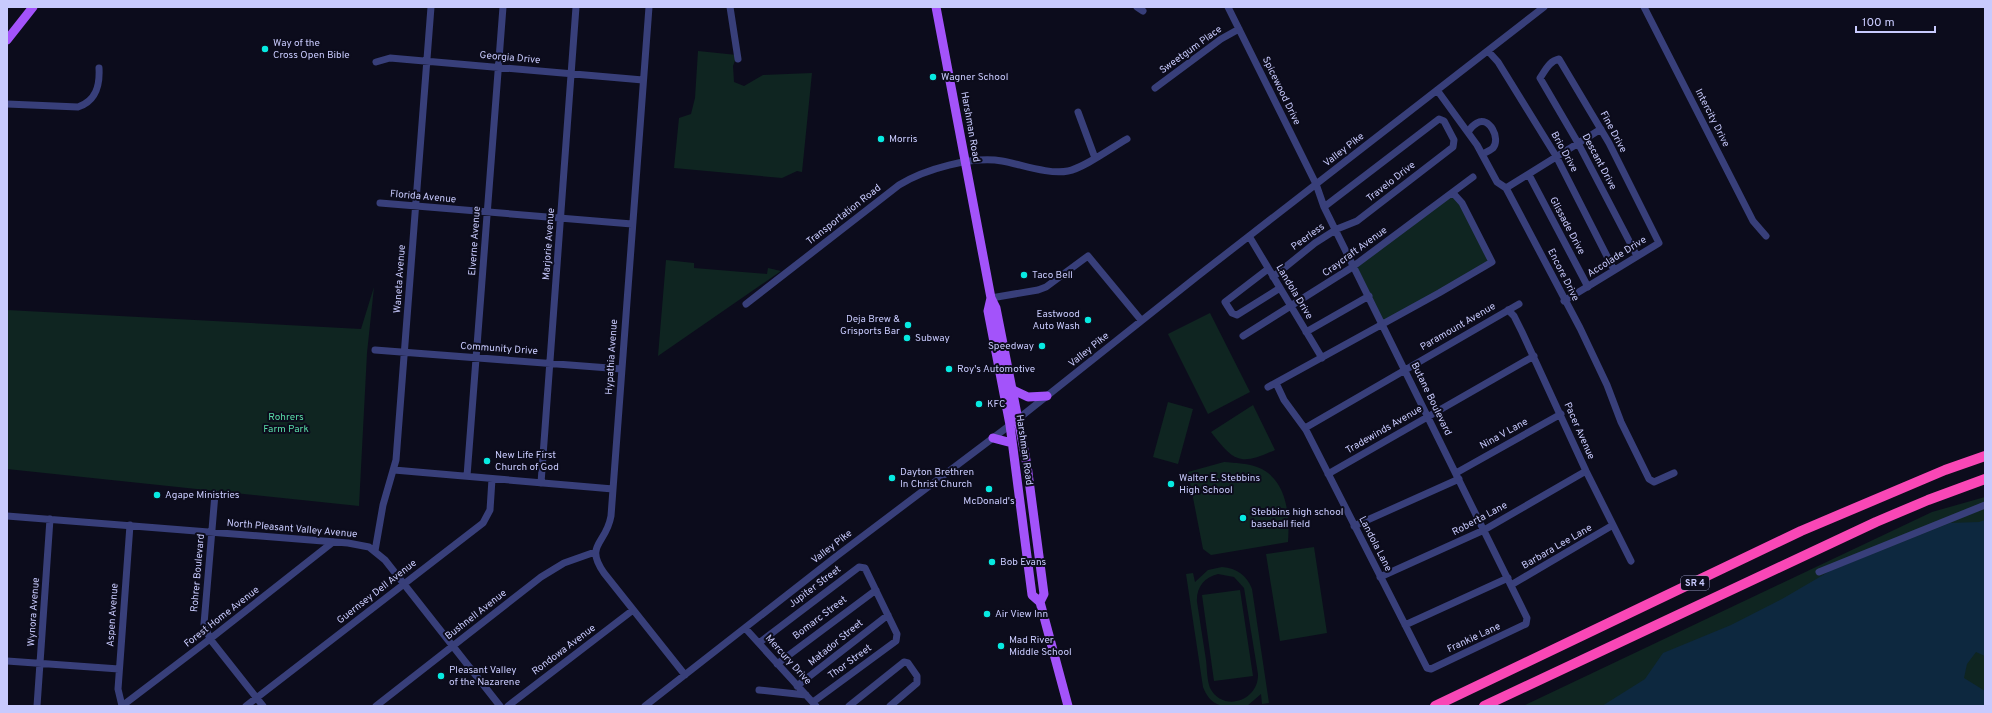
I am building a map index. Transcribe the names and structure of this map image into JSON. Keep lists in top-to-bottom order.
{
  "streets": {
    "highway": ["SR 4"],
    "main road": ["Harshman Road"],
    "street": [
      "Sweetgum Place",
      "Georgia Drive",
      "Spicewood Drive",
      "Intercity Drive",
      "Fine Drive",
      "Valley Pike",
      "Brio Drive",
      "Descant Drive",
      "Travelo Drive",
      "Florida Avenue",
      "Transportation Road",
      "Glissade Drive",
      "Peerless",
      "Elverne Avenue",
      "Marjorie Avenue",
      "Craycraft Avenue",
      "Accolade Drive",
      "Encore Drive",
      "Waneta Avenue",
      "Landola Drive",
      "Paramount Avenue",
      "Community Drive",
      "Hypathia Avenue",
      "Butane Boulevard",
      "Tradewinds Avenue",
      "Pacer Avenue",
      "Nina V Lane",
      "Roberta Lane",
      "North Pleasant Valley Avenue",
      "Landola Lane",
      "Barbara Lee Lane",
      "Rohrer Boulevard",
      "Jupiter Street",
      "Guernsey Dell Avenue",
      "Wynora Avenue",
      "Aspen Avenue",
      "Bushnell Avenue",
      "Forest Home Avenue",
      "Bomarc Street",
      "Frankie Lane",
      "Matador Street",
      "Rondowa Avenue",
      "Mercury Drive",
      "Thor Street"
    ]
  },
  "crossings": [
    ["Sweetgum Place", "Spicewood Drive"],
    ["Georgia Drive", "Elverne Avenue"],
    ["Georgia Drive", "Marjorie Avenue"],
    ["Georgia Drive", "Waneta Avenue"],
    ["Georgia Drive", "Hypathia Avenue"],
    ["Spicewood Drive", "Valley Pike"],
    ["Spicewood Drive", "Butane Boulevard"],
    ["Harshman Road", "Valley Pike"],
    ["Harshman Road", "Transportation Road"],
    ["Fine Drive", "Descant Drive"],
    ["Fine Drive", "Accolade Drive"],
    ["Valley Pike", "Brio Drive"],
    ["Valley Pike", "Encore Drive"],
    ["Valley Pike", "Landola Drive"],
    ["Valley Pike", "Butane Boulevard"],
    ["Valley Pike", "Mercury Drive"],
    ["Brio Drive", "Accolade Drive"],
    ["Descant Drive", "Accolade Drive"],
    ["Travelo Drive", "Peerless"],
    ["Travelo Drive", "Butane Boulevard"],
    ["Florida Avenue", "Elverne Avenue"],
    ["Florida Avenue", "Marjorie Avenue"],
    ["Florida Avenue", "Waneta Avenue"],
    ["Florida Avenue", "Hypathia Avenue"],
    ["Glissade Drive", "Accolade Drive"],
    ["Peerless", "Landola Drive"],
    ["Peerless", "Butane Boulevard"],
    ["Elverne Avenue", "Community Drive"],
    ["Marjorie Avenue", "Community Drive"],
    ["Craycraft Avenue", "Landola Drive"],
    ["Craycraft Avenue", "Butane Boulevard"],
    ["Accolade Drive", "Encore Drive"],
    ["Waneta Avenue", "Community Drive"],
    ["Waneta Avenue", "North Pleasant Valley Avenue"],
    ["Paramount Avenue", "Butane Boulevard"],
    ["Paramount Avenue", "Pacer Avenue"],
    ["Paramount Avenue", "Landola Lane"],
    ["Community Drive", "Hypathia Avenue"],
    ["Hypathia Avenue", "Bushnell Avenue"],
    ["Butane Boulevard", "Tradewinds Avenue"],
    ["Butane Boulevard", "Nina V Lane"],
    ["Butane Boulevard", "Roberta Lane"],
    ["Butane Boulevard", "Barbara Lee Lane"],
    ["Butane Boulevard", "Frankie Lane"],
    ["Tradewinds Avenue", "Pacer Avenue"],
    ["Tradewinds Avenue", "Landola Lane"],
    ["Pacer Avenue", "Nina V Lane"],
    ["Pacer Avenue", "Roberta Lane"],
    ["Pacer Avenue", "Barbara Lee Lane"],
    ["Roberta Lane", "Landola Lane"],
    ["North Pleasant Valley Avenue", "Rohrer Boulevard"],
    ["North Pleasant Valley Avenue", "Guernsey Dell Avenue"],
    ["North Pleasant Valley Avenue", "Wynora Avenue"],
    ["North Pleasant Valley Avenue", "Aspen Avenue"],
    ["North Pleasant Valley Avenue", "Bushnell Avenue"],
    ["North Pleasant Valley Avenue", "Forest Home Avenue"],
    ["Landola Lane", "Barbara Lee Lane"],
    ["Landola Lane", "Frankie Lane"],
    ["Rohrer Boulevard", "Guernsey Dell Avenue"],
    ["Rohrer Boulevard", "Forest Home Avenue"],
    ["Jupiter Street", "Bomarc Street"],
    ["Jupiter Street", "Mercury Drive"],
    ["Aspen Avenue", "Forest Home Avenue"],
    ["Bomarc Street", "Mercury Drive"],
    ["Matador Street", "Mercury Drive"],
    ["Matador Street", "Thor Street"],
    ["Mercury Drive", "Thor Street"]
  ],
  "parks": ["Rohrers Farm Park"],
  "places": [
    "Way of the Cross Open Bible",
    "Wagner School",
    "Morris",
    "Taco Bell",
    "Eastwood Auto Wash",
    "Deja Brew & Grisports Bar",
    "Subway",
    "Speedway",
    "Roy's Automotive",
    "KFC",
    "New Life First Church of God",
    "Dayton Brethren In Christ Church",
    "Walter E. Stebbins High School",
    "McDonald's",
    "Agape Ministries",
    "Stebbins high school baseball field",
    "Bob Evans",
    "Air View Inn",
    "Mad River Middle School",
    "Pleasant Valley of the Nazarene"
  ],
  "scale_bar": "100 m"
}
